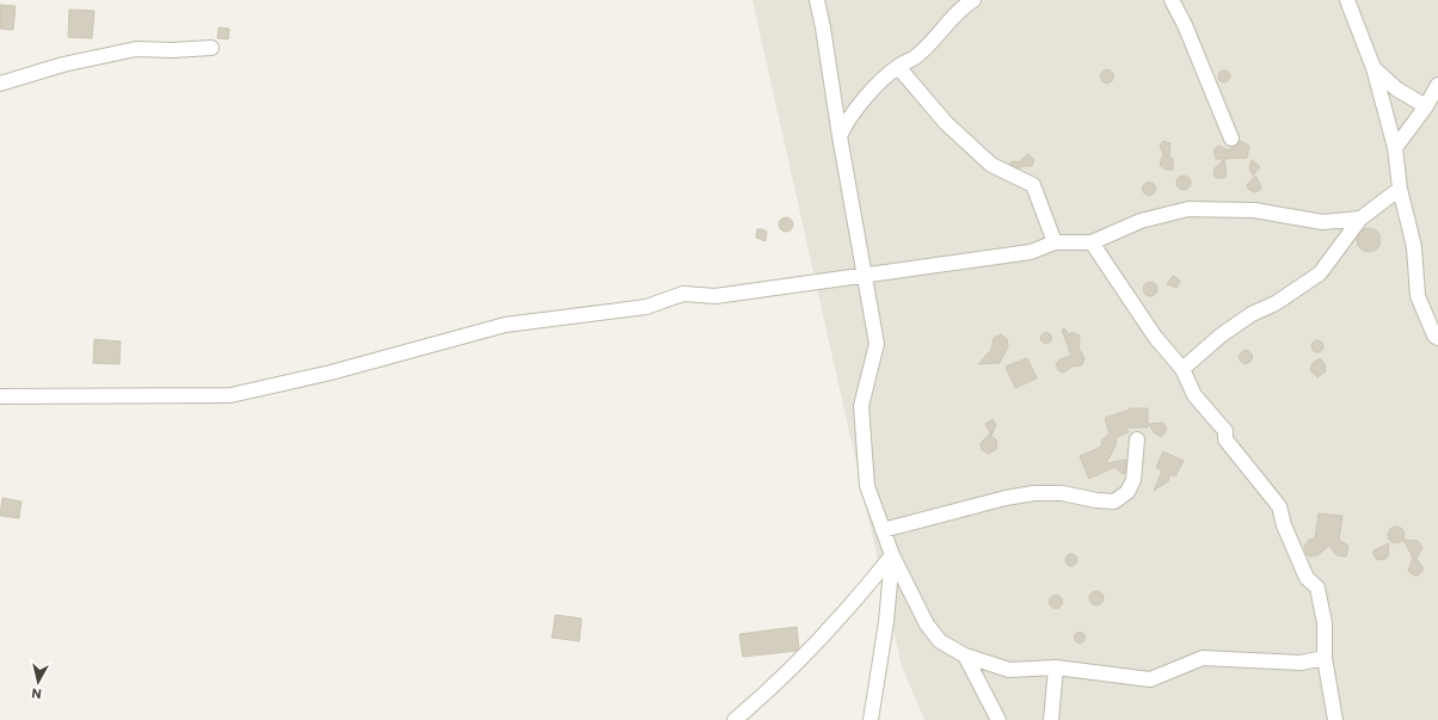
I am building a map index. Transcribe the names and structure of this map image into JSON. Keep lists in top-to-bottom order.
{
  "north": "bottom"
}
